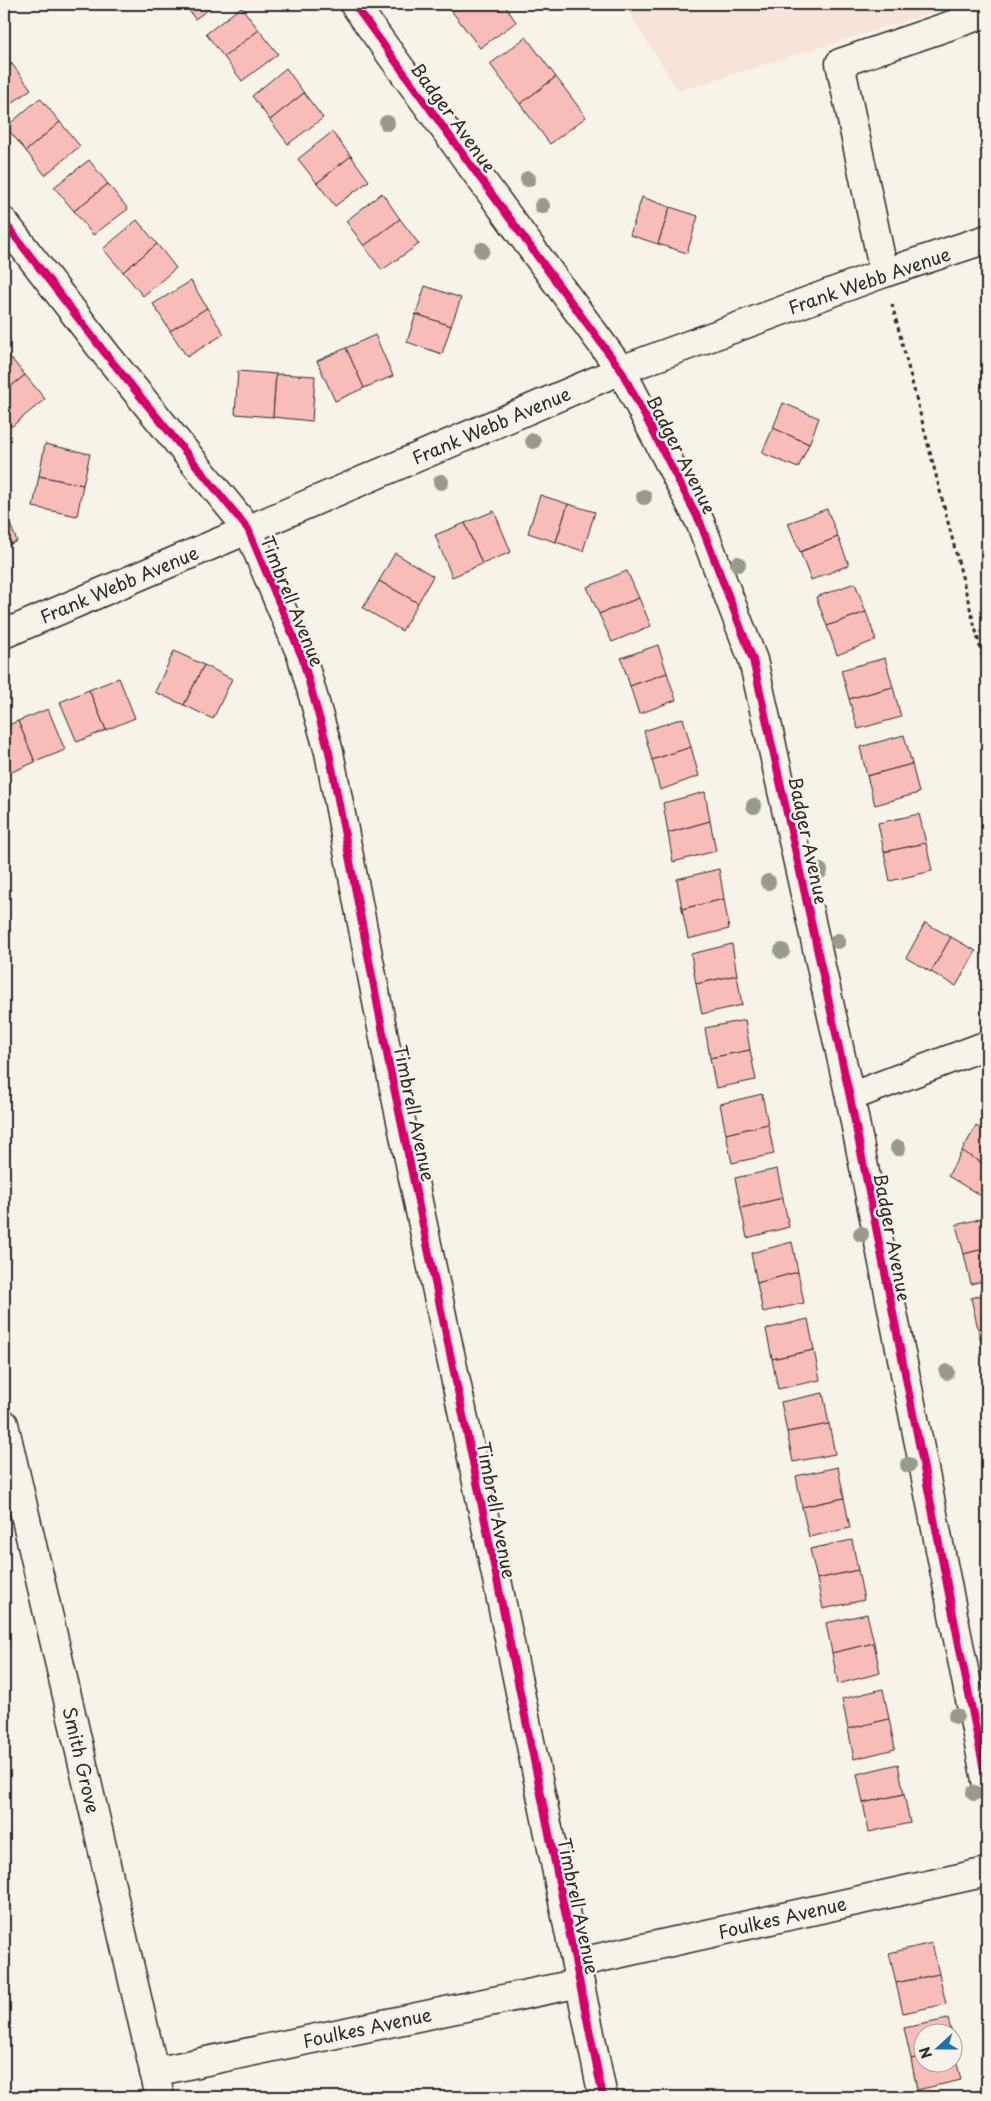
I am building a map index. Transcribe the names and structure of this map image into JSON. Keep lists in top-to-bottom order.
{
  "streets": {
    "street": [
      "Badger Avenue",
      "Frank Webb Avenue",
      "Timbrell Avenue",
      "Smith Grove",
      "Foulkes Avenue"
    ]
  },
  "crossings": [
    ["Badger Avenue", "Frank Webb Avenue"],
    ["Frank Webb Avenue", "Timbrell Avenue"],
    ["Timbrell Avenue", "Foulkes Avenue"],
    ["Smith Grove", "Foulkes Avenue"]
  ],
  "north": "left"
}
